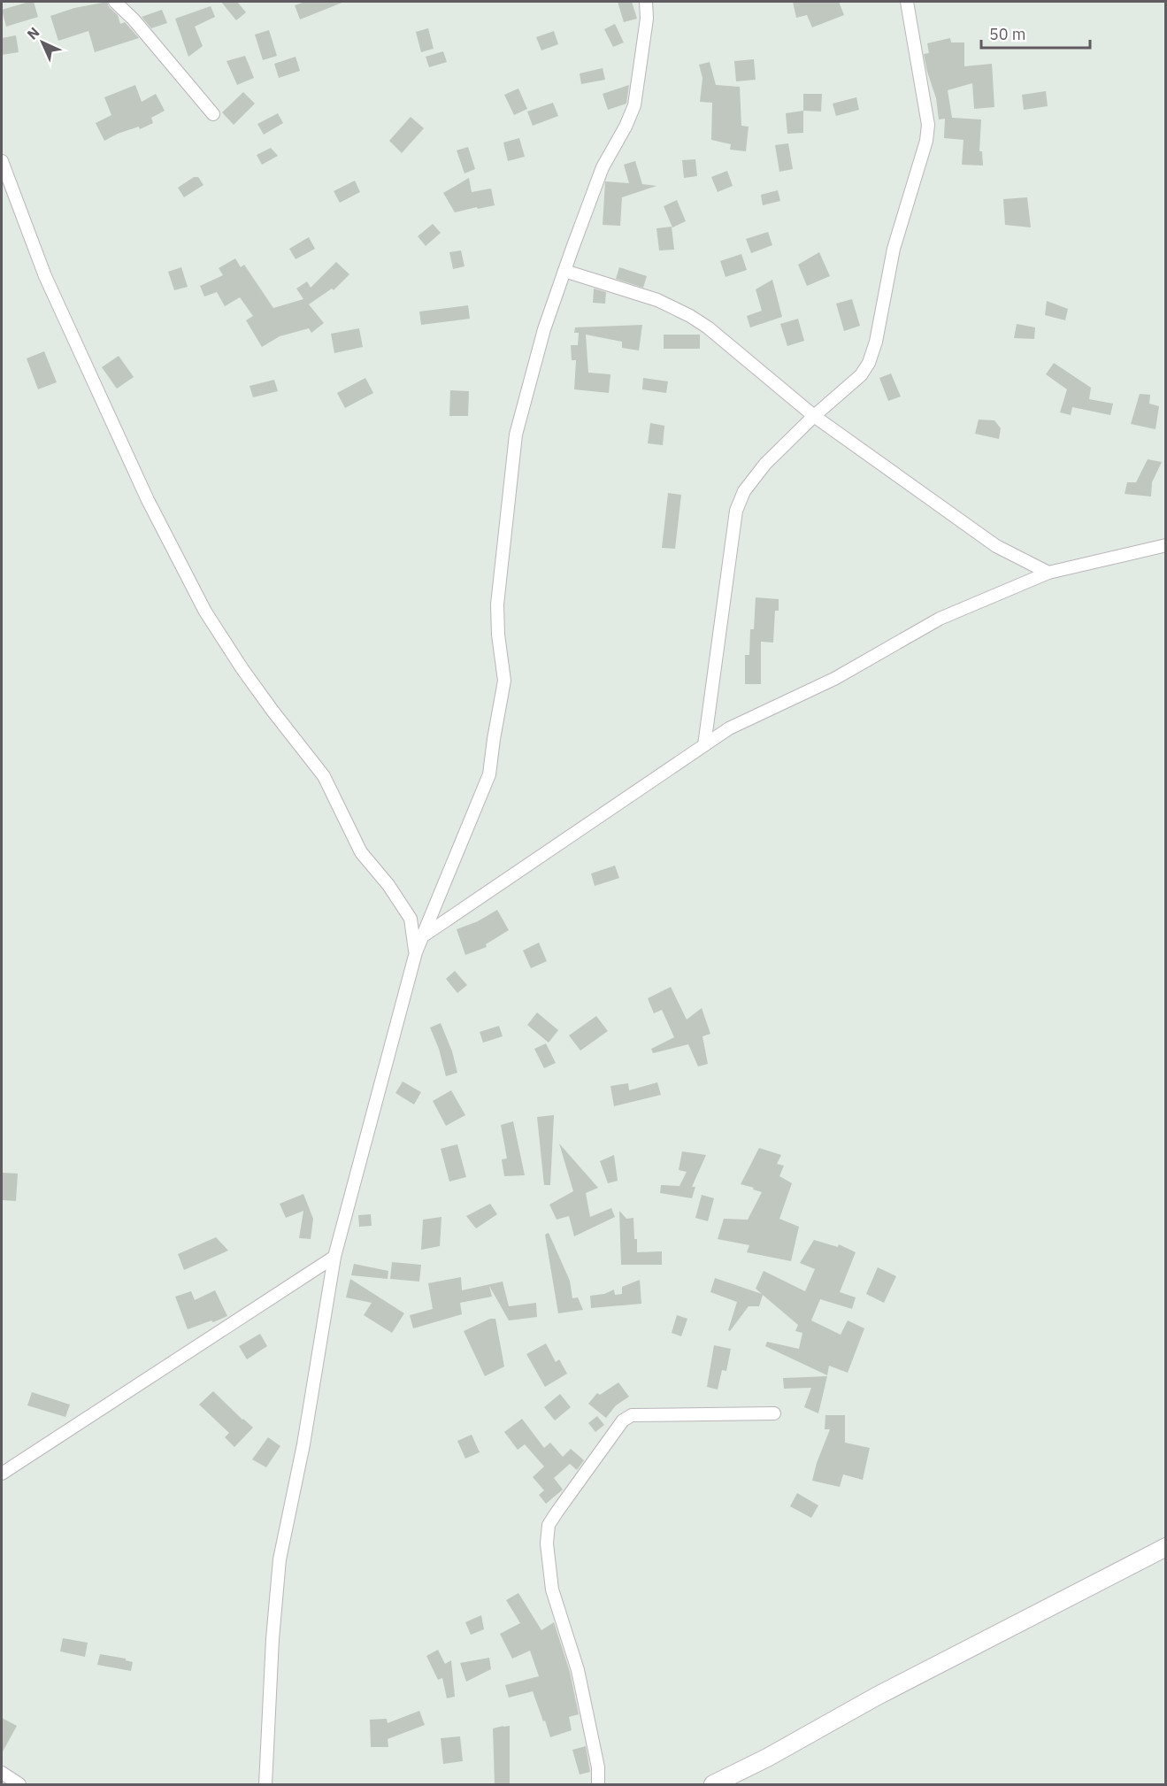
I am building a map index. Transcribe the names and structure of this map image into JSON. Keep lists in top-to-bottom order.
{
  "scale_bar": "50 m",
  "north": "top left"
}
